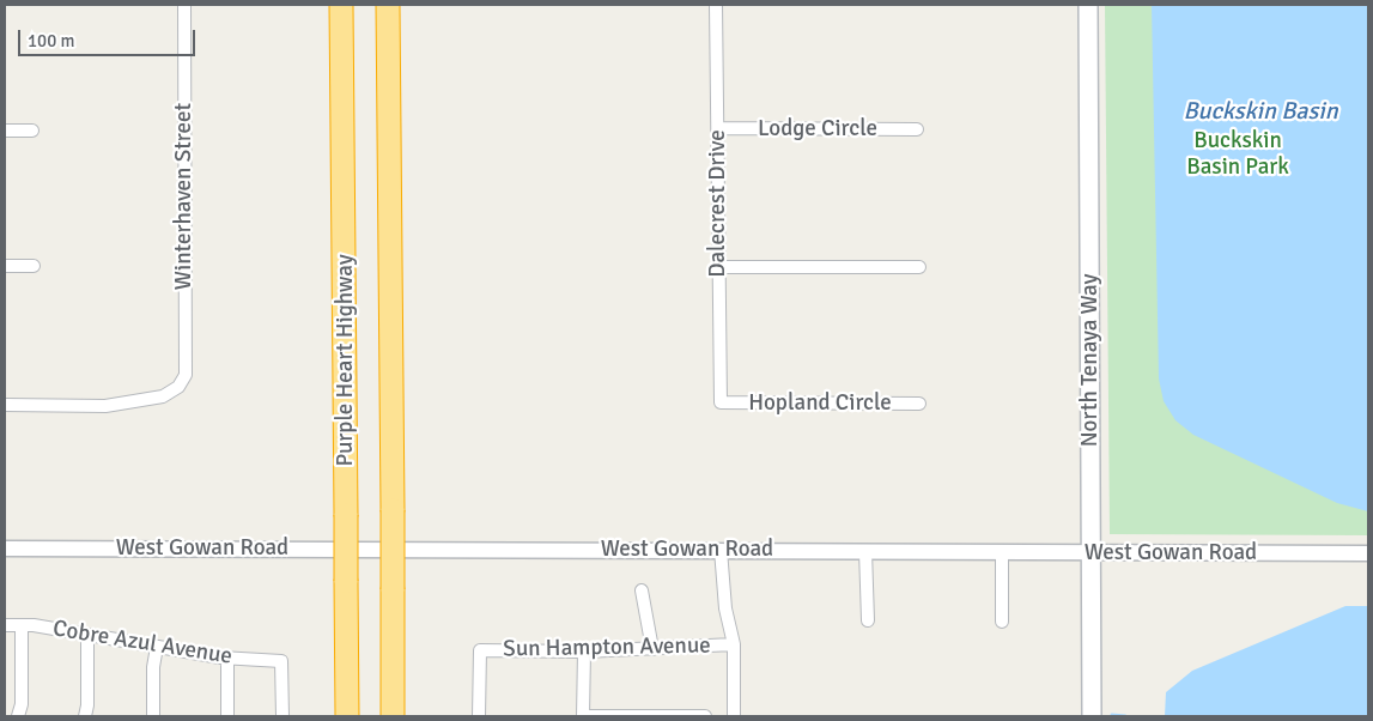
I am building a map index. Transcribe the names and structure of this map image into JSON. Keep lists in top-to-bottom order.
{
  "streets": {
    "highway": ["Purple Heart Highway"],
    "main road": ["North Tenaya Way"],
    "street": [
      "Lodge Circle",
      "Winterhaven Street",
      "Dalecrest Drive",
      "Hopland Circle",
      "West Gowan Road",
      "Cobre Azul Avenue",
      "Sun Hampton Avenue"
    ]
  },
  "crossings": [
    ["Lodge Circle", "Dalecrest Drive"],
    ["Dalecrest Drive", "Hopland Circle"],
    ["North Tenaya Way", "West Gowan Road"]
  ],
  "water": ["Buckskin Basin"],
  "parks": ["Buckskin Basin Park"],
  "scale_bar": "100 m"
}
